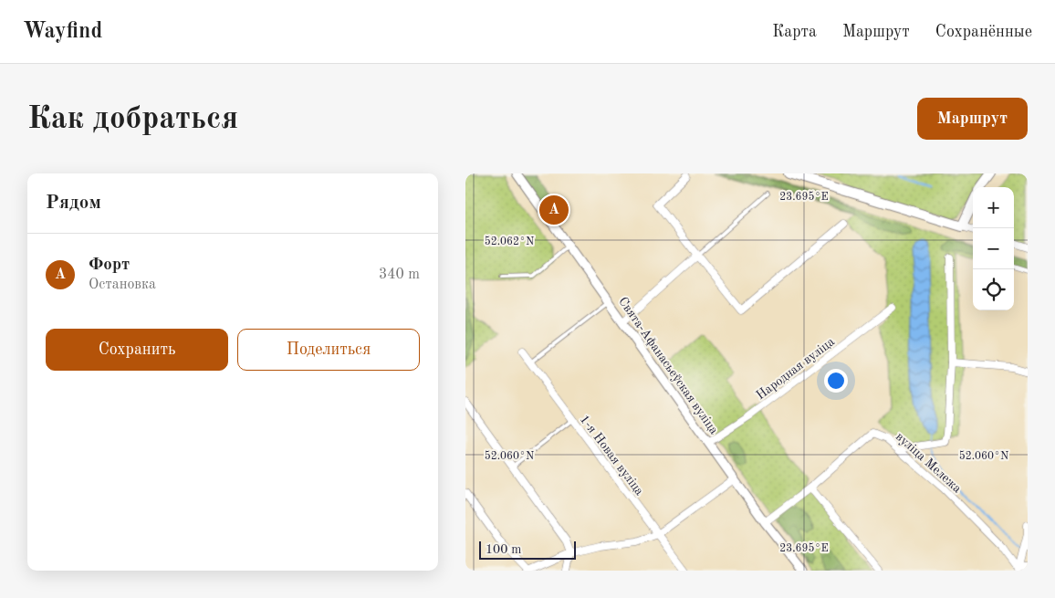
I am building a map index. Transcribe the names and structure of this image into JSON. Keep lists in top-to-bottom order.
{
  "streets": {
    "street": [
      "Свята-Афанасьеўская вуліца",
      "Народная вуліца",
      "1-я Новая вуліца",
      "вуліца Мележа"
    ]
  },
  "crossings": [
    ["Свята-Афанасьеўская вуліца", "Народная вуліца"],
    ["Свята-Афанасьеўская вуліца", "вуліца Мележа"]
  ],
  "scale_bar": "100 m",
  "page": {
    "header": "Wayfind",
    "nav": ["Карта", "Маршрут", "Сохранённые"],
    "buttons": [
      "Маршрут",
      ["Сохранить", "Поделиться"]
    ],
    "title": "Как добраться",
    "heading": "Рядом",
    "map_buttons": ["+", "−"],
    "pins": "A",
    "list": [
      {
        "mark": "A",
        "name": "Форт",
        "note": "Остановка",
        "value": "340 m"
      }
    ],
    "scale": "100 m"
  },
  "coordinates": ["23.695°E", "52.062°N", "52.060°N"]
}
